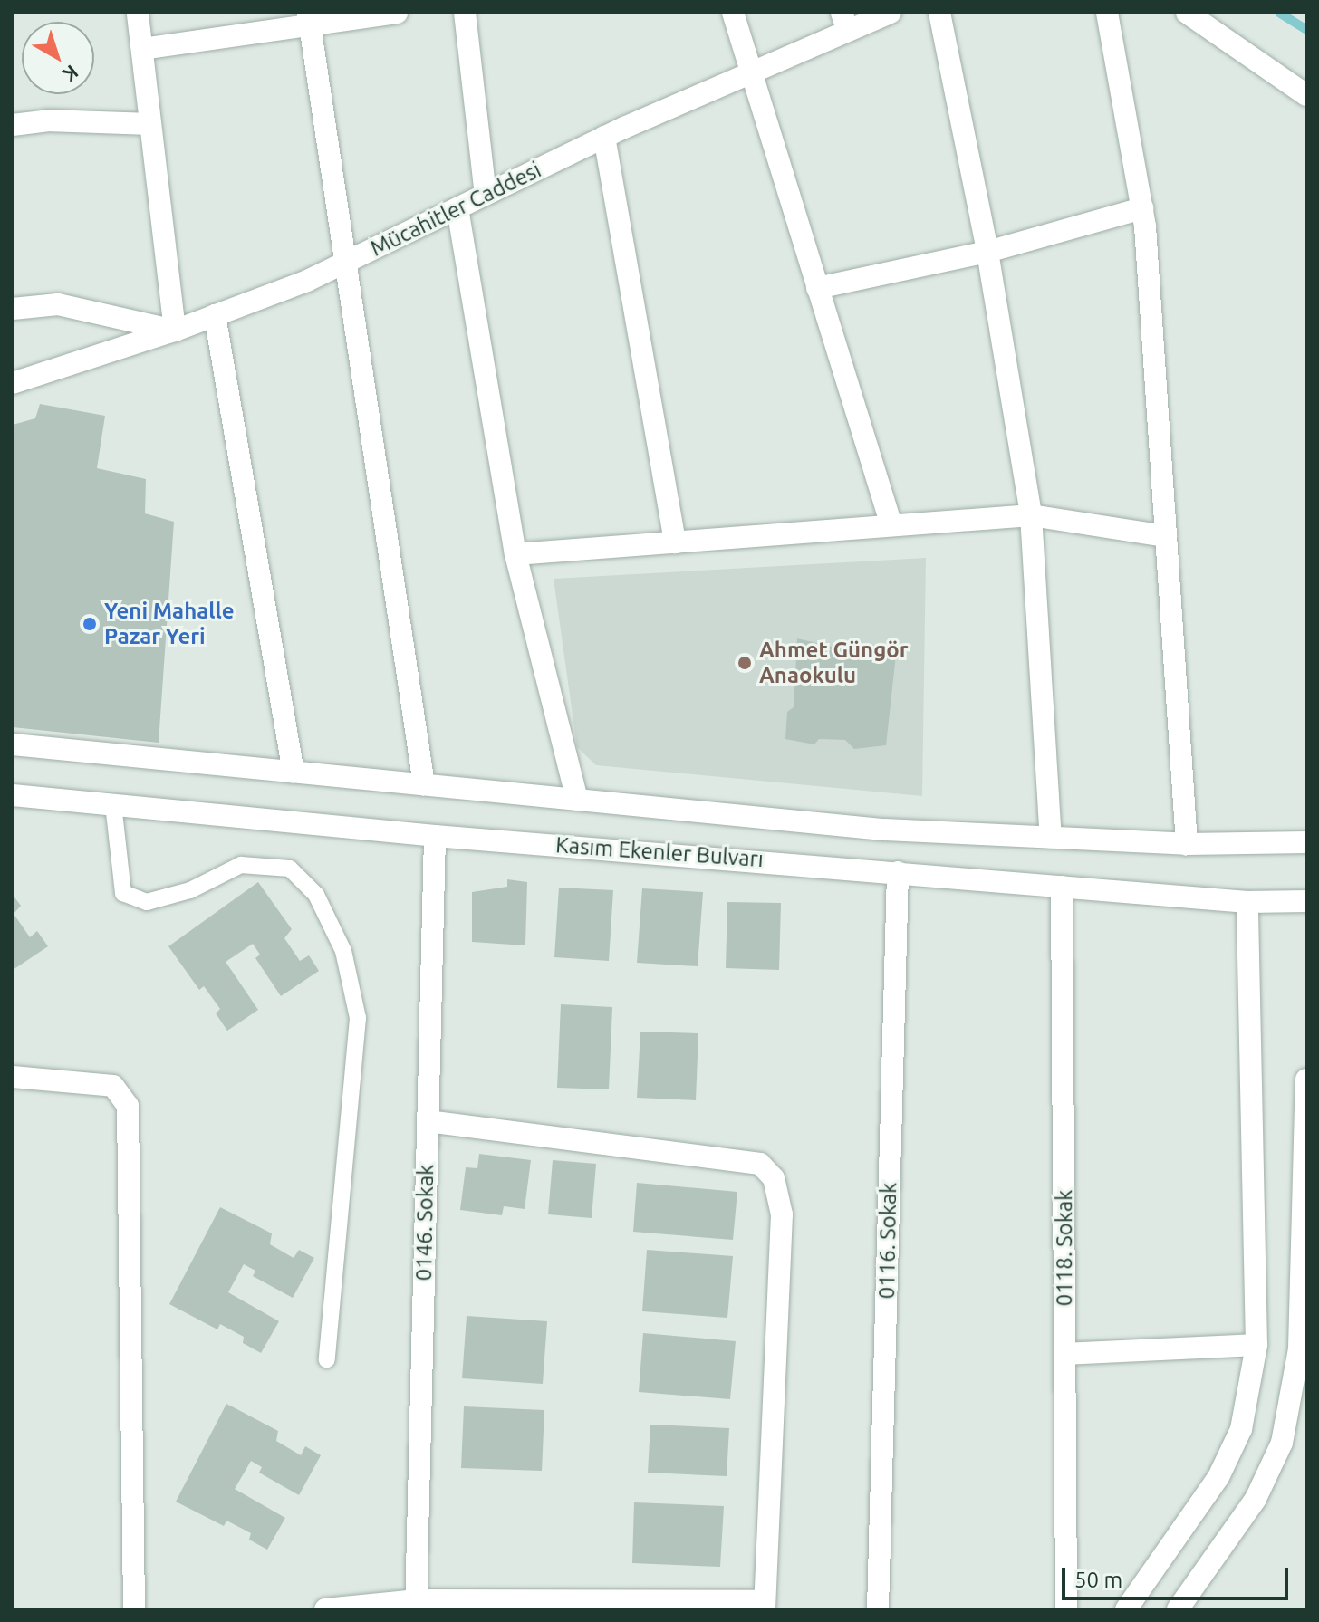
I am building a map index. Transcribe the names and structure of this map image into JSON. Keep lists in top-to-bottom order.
{
  "streets": {
    "street": [
      "Mücahitler Caddesi",
      "Kasım Ekenler Bulvarı",
      "0146. Sokak",
      "0116. Sokak",
      "0118. Sokak"
    ]
  },
  "crossings": [
    ["Kasım Ekenler Bulvarı", "0146. Sokak"],
    ["Kasım Ekenler Bulvarı", "0116. Sokak"],
    ["Kasım Ekenler Bulvarı", "0118. Sokak"]
  ],
  "places": ["Yeni Mahalle Pazar Yeri", "Ahmet Güngör Anaokulu"],
  "scale_bar": "50 m",
  "north": "bottom right"
}
